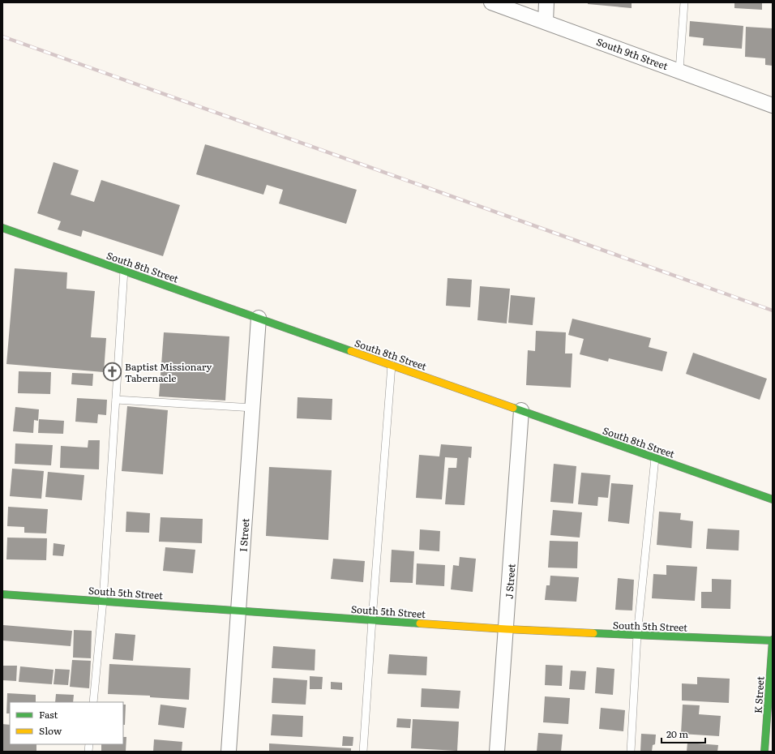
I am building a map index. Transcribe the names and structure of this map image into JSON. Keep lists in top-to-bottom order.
{
  "streets": {
    "street": [
      "South 9th Street",
      "South 8th Street",
      "I Street",
      "J Street",
      "South 5th Street",
      "K Street"
    ]
  },
  "crossings": [
    ["South 8th Street", "I Street"],
    ["South 8th Street", "J Street"],
    ["I Street", "South 5th Street"],
    ["J Street", "South 5th Street"],
    ["South 5th Street", "K Street"]
  ],
  "places": {
    "church": ["Baptist Missionary Tabernacle"]
  },
  "legend": ["Fast", "Slow"],
  "scale_bar": "20 m"
}
